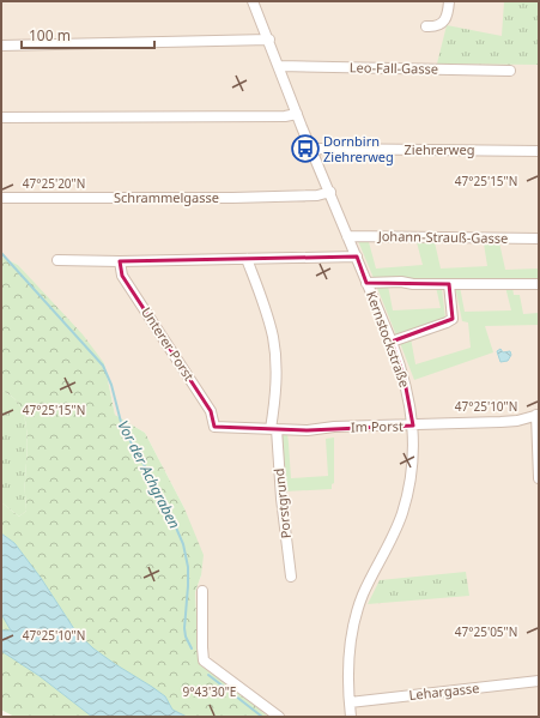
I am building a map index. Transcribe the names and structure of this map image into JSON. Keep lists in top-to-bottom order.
{
  "streets": {
    "street": [
      "Leo-Fall-Gasse",
      "Ziehrerweg",
      "Schrammelgasse",
      "Johann-Strauß-Gasse",
      "Kernstockstraße",
      "Unterer Porst",
      "Im Porst",
      "Porstgrund",
      "Lehargasse"
    ]
  },
  "crossings": [
    ["Leo-Fall-Gasse", "Kernstockstraße"],
    ["Ziehrerweg", "Kernstockstraße"],
    ["Schrammelgasse", "Kernstockstraße"],
    ["Johann-Strauß-Gasse", "Kernstockstraße"],
    ["Kernstockstraße", "Im Porst"],
    ["Kernstockstraße", "Lehargasse"],
    ["Unterer Porst", "Im Porst"],
    ["Im Porst", "Porstgrund"]
  ],
  "water": ["Vor der Achgraben"],
  "places": {
    "bus stop": ["Dornbirn Ziehrerweg"]
  },
  "scale_bar": "100 m",
  "coordinates": [
    "47°25'15\"N",
    "47°25'20\"N",
    "47°25'10\"N",
    "47°25'05\"N",
    "9°43'30\"E"
  ]
}
